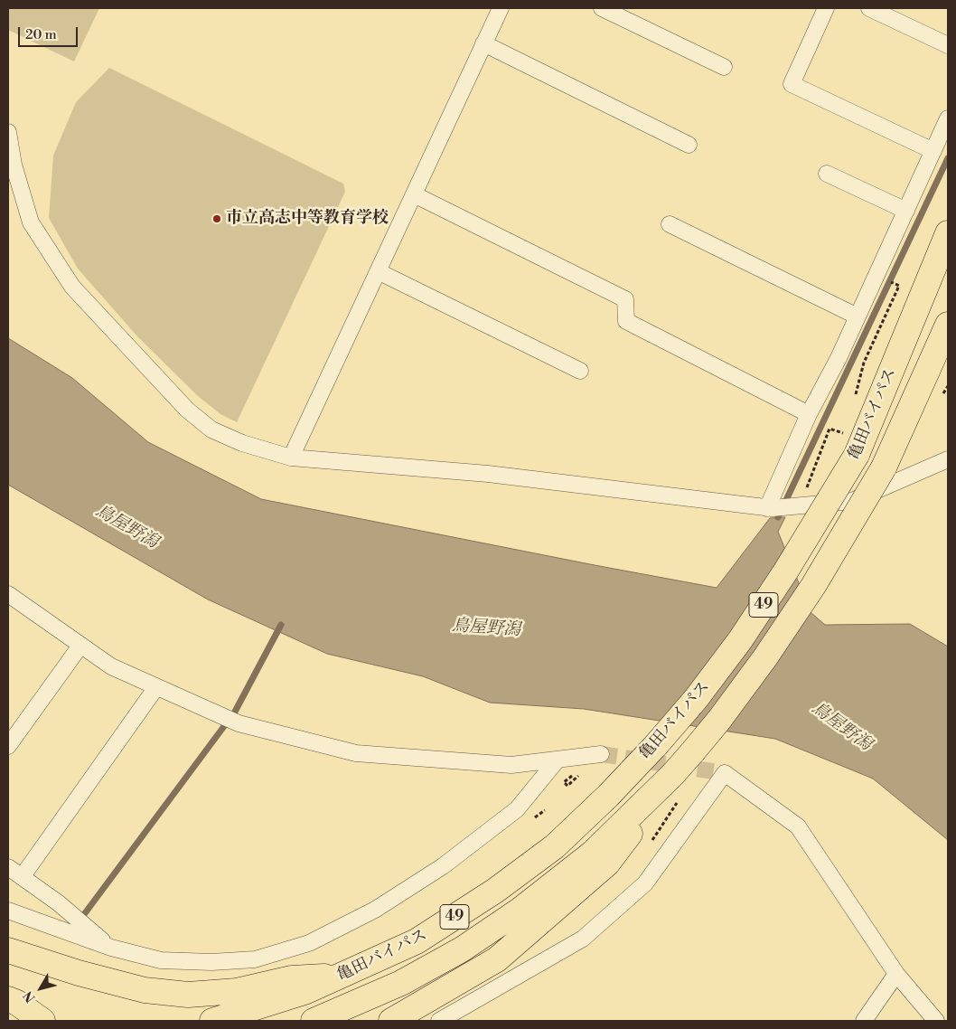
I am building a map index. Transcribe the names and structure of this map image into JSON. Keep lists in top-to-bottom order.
{
  "streets": {
    "highway": ["亀田バイパス", "49"]
  },
  "water": ["鳥屋野潟"],
  "places": ["市立高志中等教育学校"],
  "scale_bar": "20 m",
  "north": "bottom left"
}
